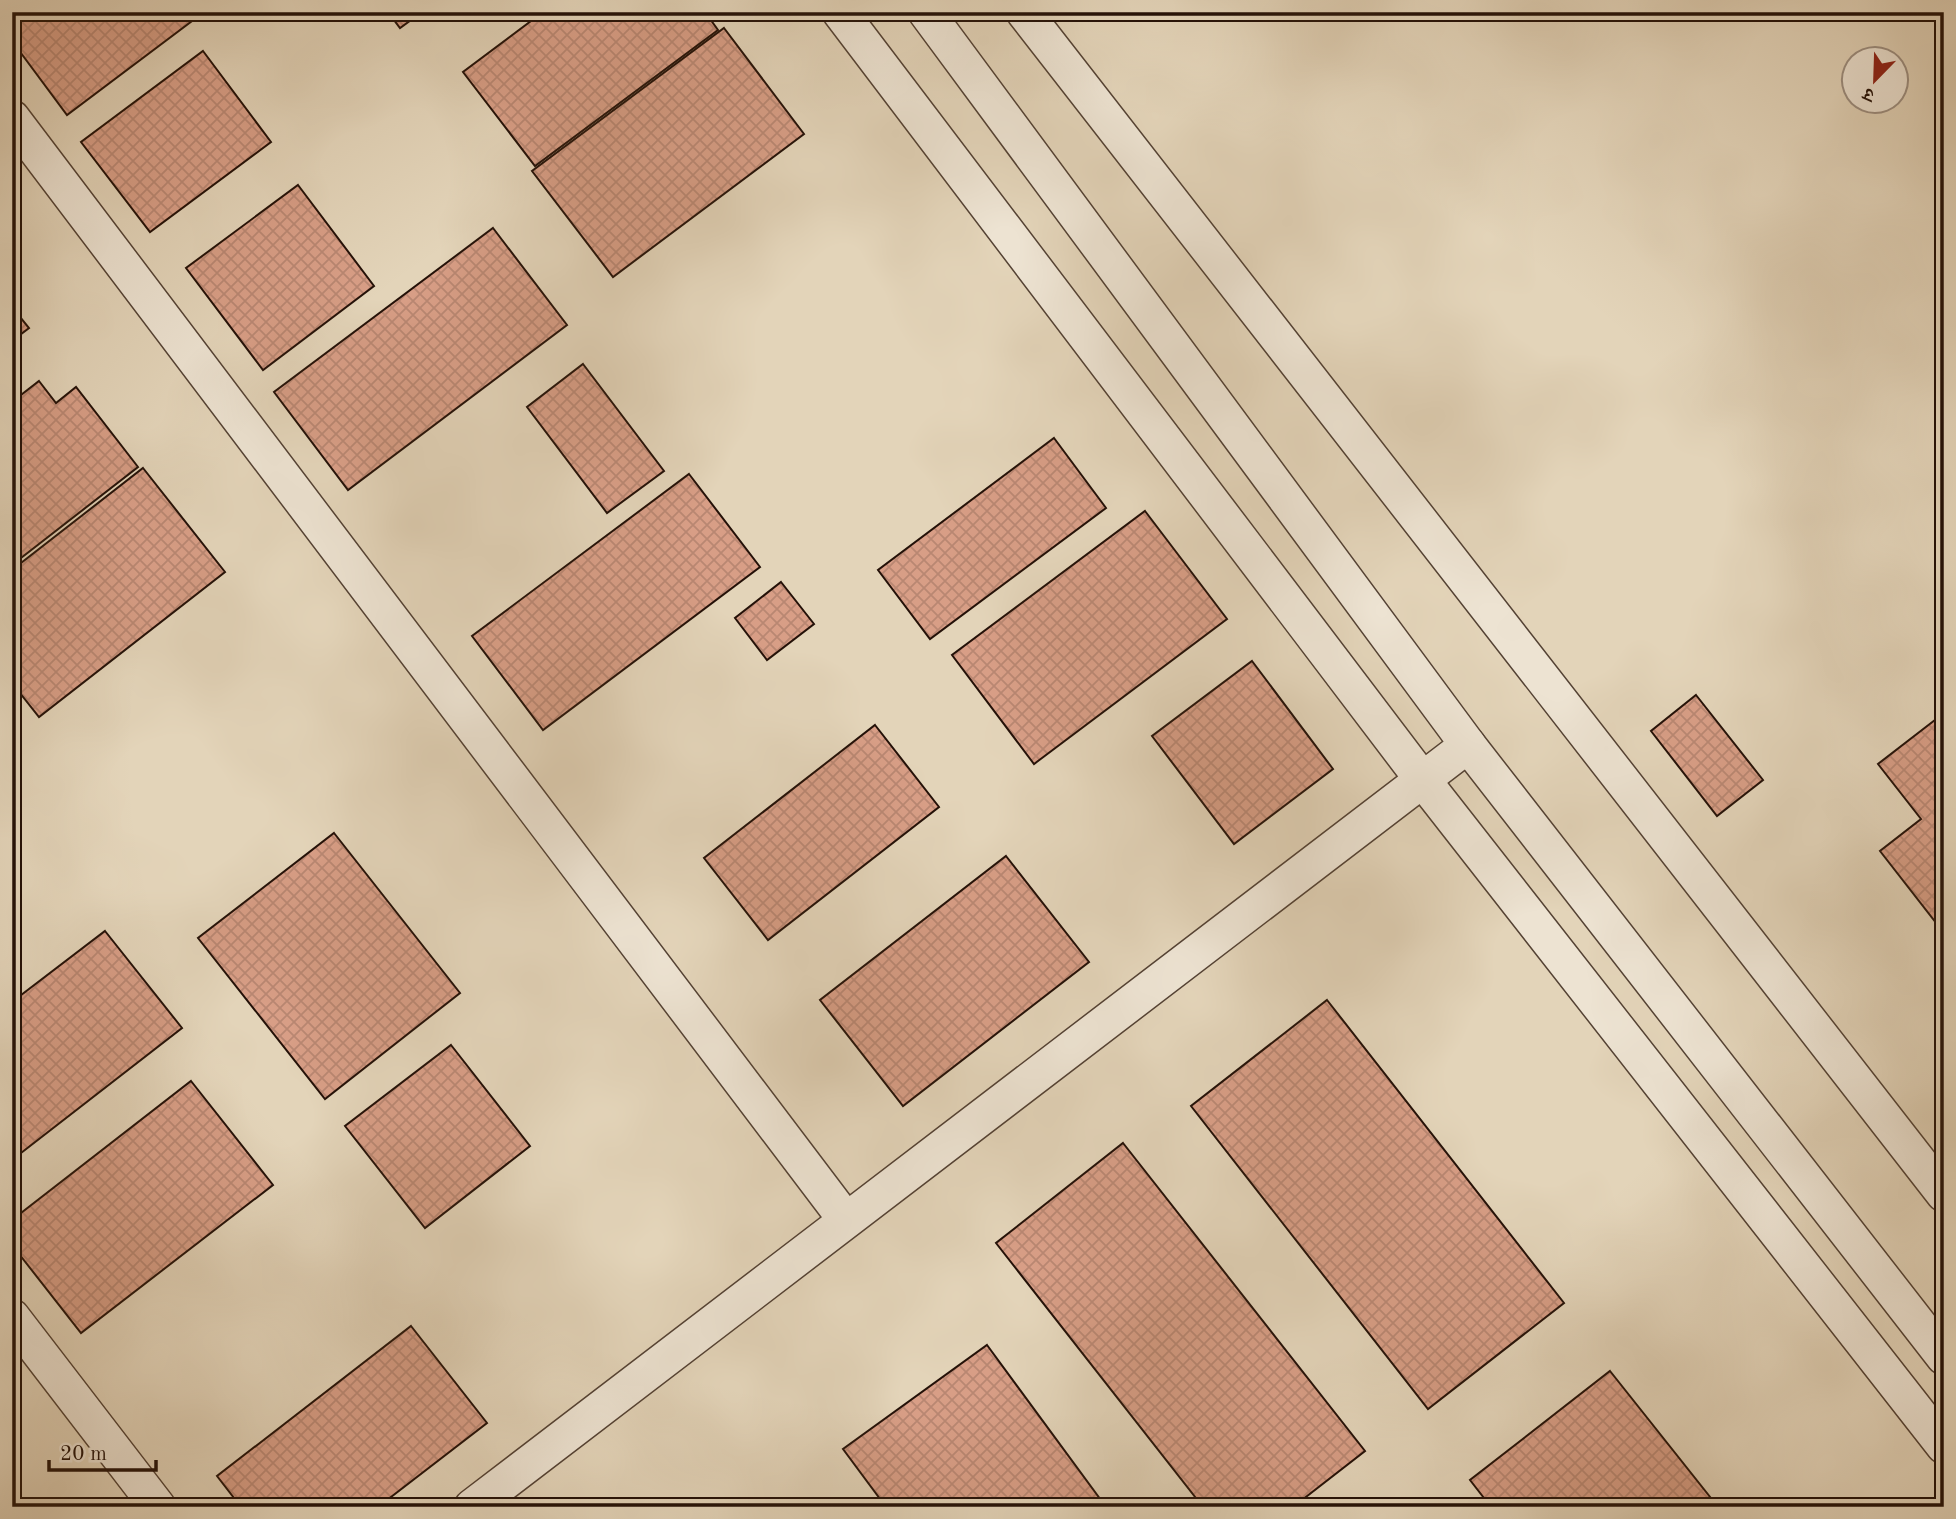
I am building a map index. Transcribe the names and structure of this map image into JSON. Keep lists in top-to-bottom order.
{
  "scale_bar": "20 m",
  "north": "bottom left"
}
